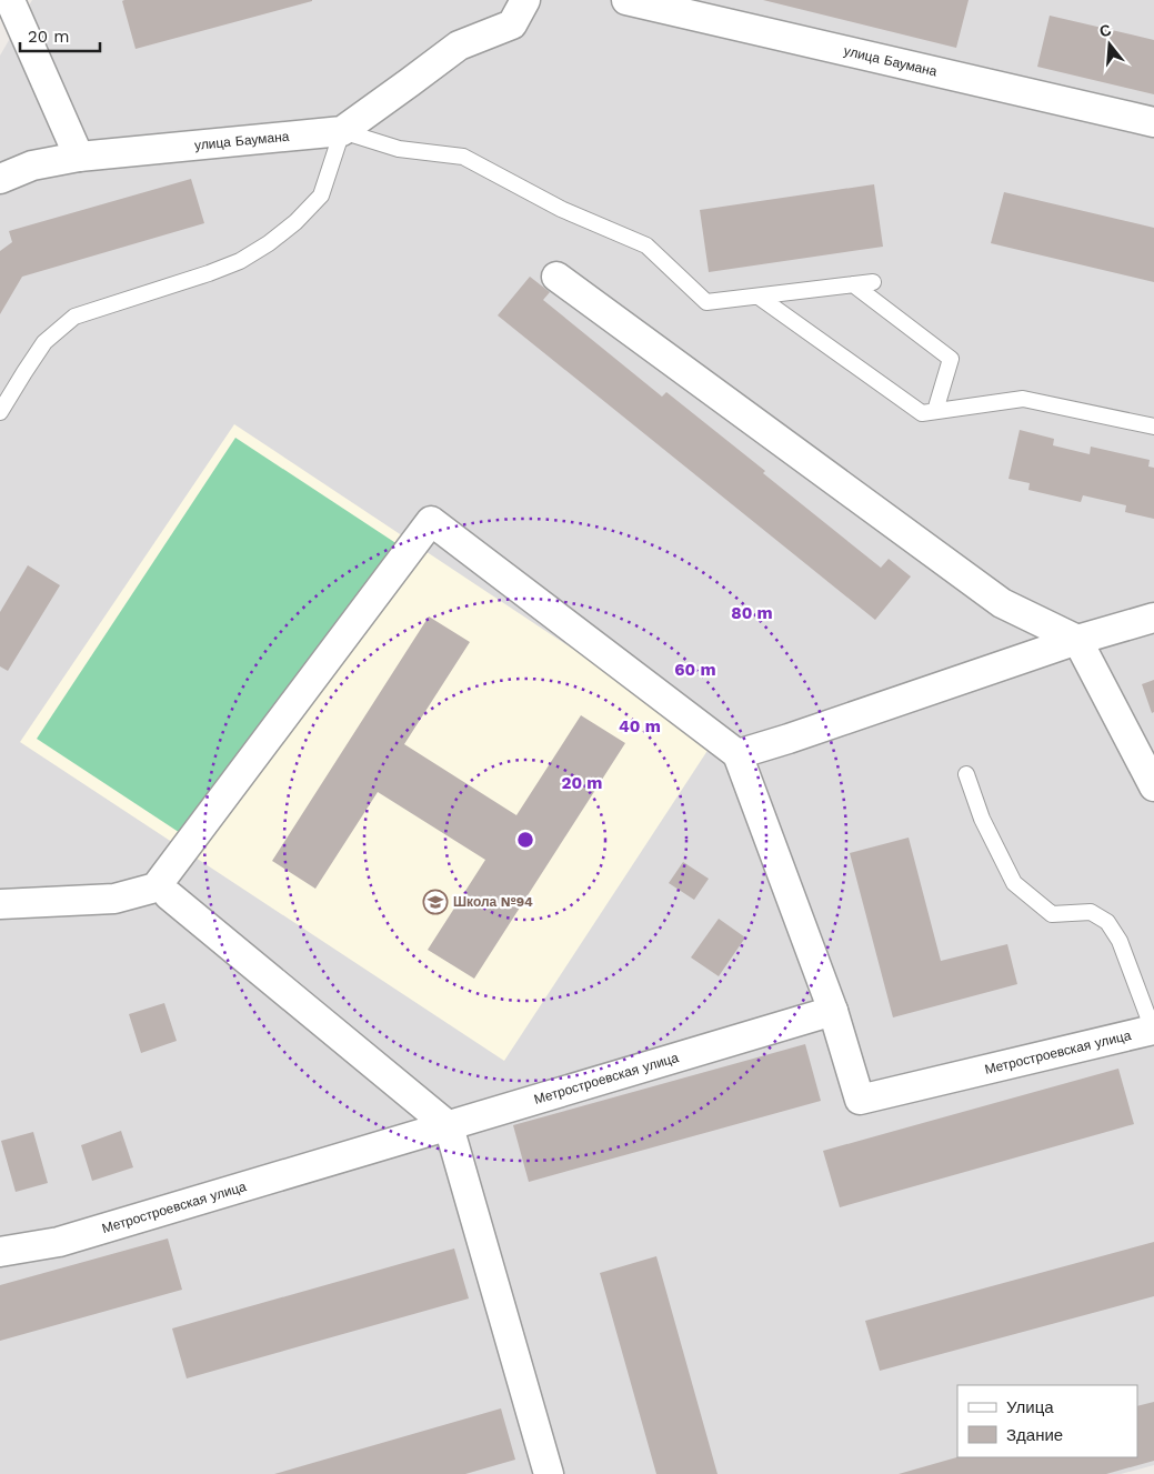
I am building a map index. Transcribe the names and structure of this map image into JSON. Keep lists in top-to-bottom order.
{
  "streets": {
    "street": ["улица Баумана", "Метростроевская улица"]
  },
  "places": {
    "school or university": ["Школа №94"]
  },
  "legend": ["Улица", "Здание"],
  "scale_bar": "20 m",
  "north": "top",
  "rings": [
    "80 m",
    "60 m",
    "40 m",
    "20 m"
  ]
}
